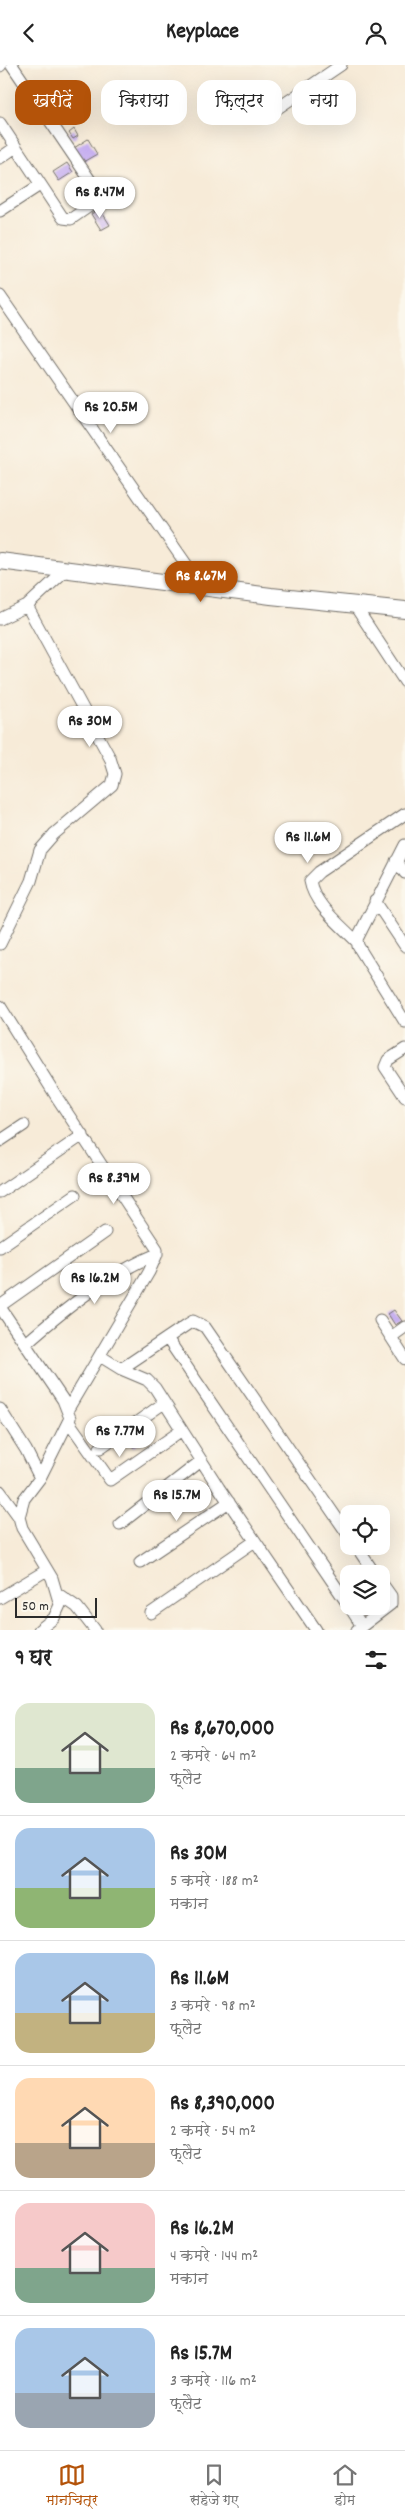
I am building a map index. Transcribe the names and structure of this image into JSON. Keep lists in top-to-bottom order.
{
  "scale_bar": "50 m",
  "page": {
    "header": "Keyplace",
    "chip": [
      "खरीदें",
      "किराया",
      "फ़िल्टर",
      "नया"
    ],
    "price": [
      "Rs 8.47M",
      "Rs 20.5M",
      "Rs 8.67M",
      "Rs 30M",
      "Rs 11.6M",
      "Rs 8.39M",
      "Rs 16.2M",
      "Rs 7.77M",
      "Rs 15.7M"
    ],
    "scale": "50 m",
    "heading": "9 घर",
    "list": [
      {
        "name": "Rs 8,670,000",
        "note": "2 कमरे · 64 m² · फ़्लैट"
      },
      {
        "name": "Rs 30M",
        "note": "5 कमरे · 188 m² · मकान"
      },
      {
        "name": "Rs 11.6M",
        "note": "3 कमरे · 98 m² · फ़्लैट"
      },
      {
        "name": "Rs 8,390,000",
        "note": "2 कमरे · 54 m² · फ़्लैट"
      },
      {
        "name": "Rs 16.2M",
        "note": "4 कमरे · 144 m² · मकान"
      },
      {
        "name": "Rs 15.7M",
        "note": "3 कमरे · 116 m² · फ़्लैट"
      }
    ],
    "tabs": ["मानचित्र", "सहेजे गए", "होम"]
  }
}
